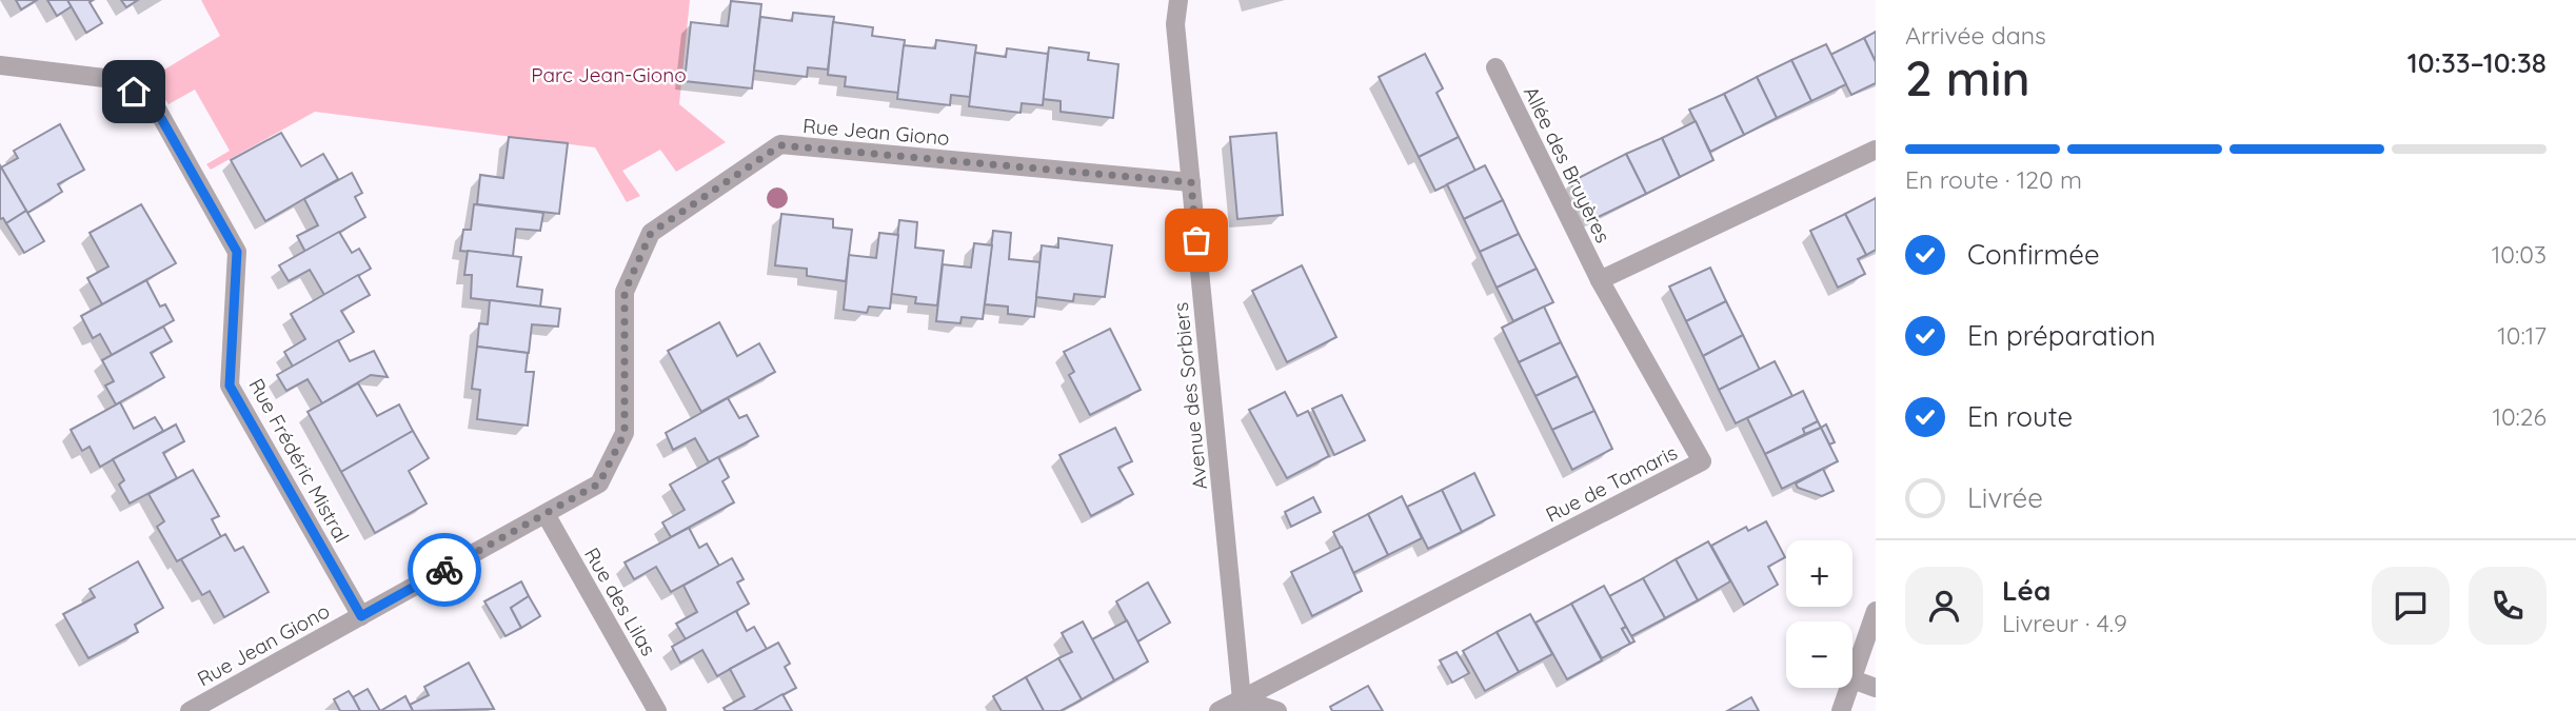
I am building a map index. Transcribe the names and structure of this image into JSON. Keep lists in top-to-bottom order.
{
  "streets": {
    "street": [
      "Rue Jean Giono",
      "Allée des Bruyères",
      "Avenue des Sorbiers",
      "Rue Frédéric Mistral",
      "Rue de Tamaris",
      "Rue des Lilas"
    ]
  },
  "crossings": [
    ["Rue Jean Giono", "Avenue des Sorbiers"],
    ["Rue Jean Giono", "Rue Frédéric Mistral"],
    ["Rue Jean Giono", "Rue des Lilas"],
    ["Allée des Bruyères", "Rue de Tamaris"],
    ["Avenue des Sorbiers", "Rue de Tamaris"]
  ],
  "parks": ["Parc Jean-Giono"],
  "page": {
    "heading": ["2 min", "Arrivée dans", "10:33–10:38"],
    "panel": ["Léa", "Livreur · 4.9"],
    "bar": "En route · 120 m",
    "list": [
      ["Confirmée", "10:03"],
      ["En préparation", "10:17"],
      ["En route", "10:26"],
      "Livrée"
    ],
    "map_buttons": ["+", "−"]
  }
}
